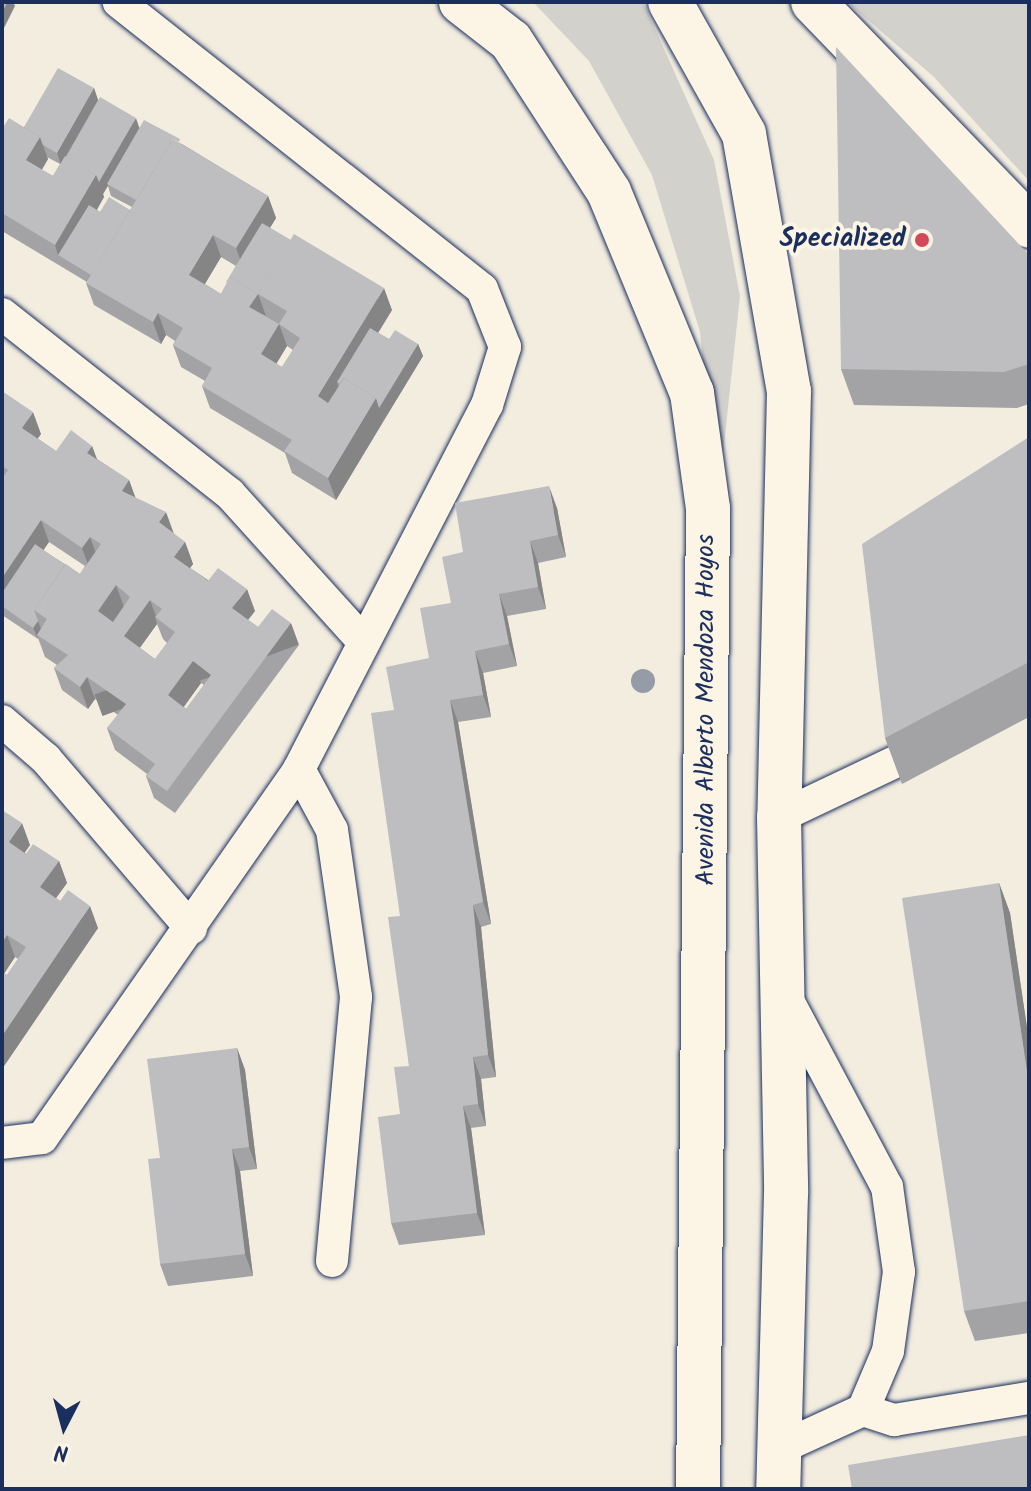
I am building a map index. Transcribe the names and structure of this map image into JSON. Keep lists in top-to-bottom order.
{
  "streets": {
    "main road": ["Avenida Alberto Mendoza Hoyos"]
  },
  "places": ["Specialized"],
  "north": "bottom"
}
